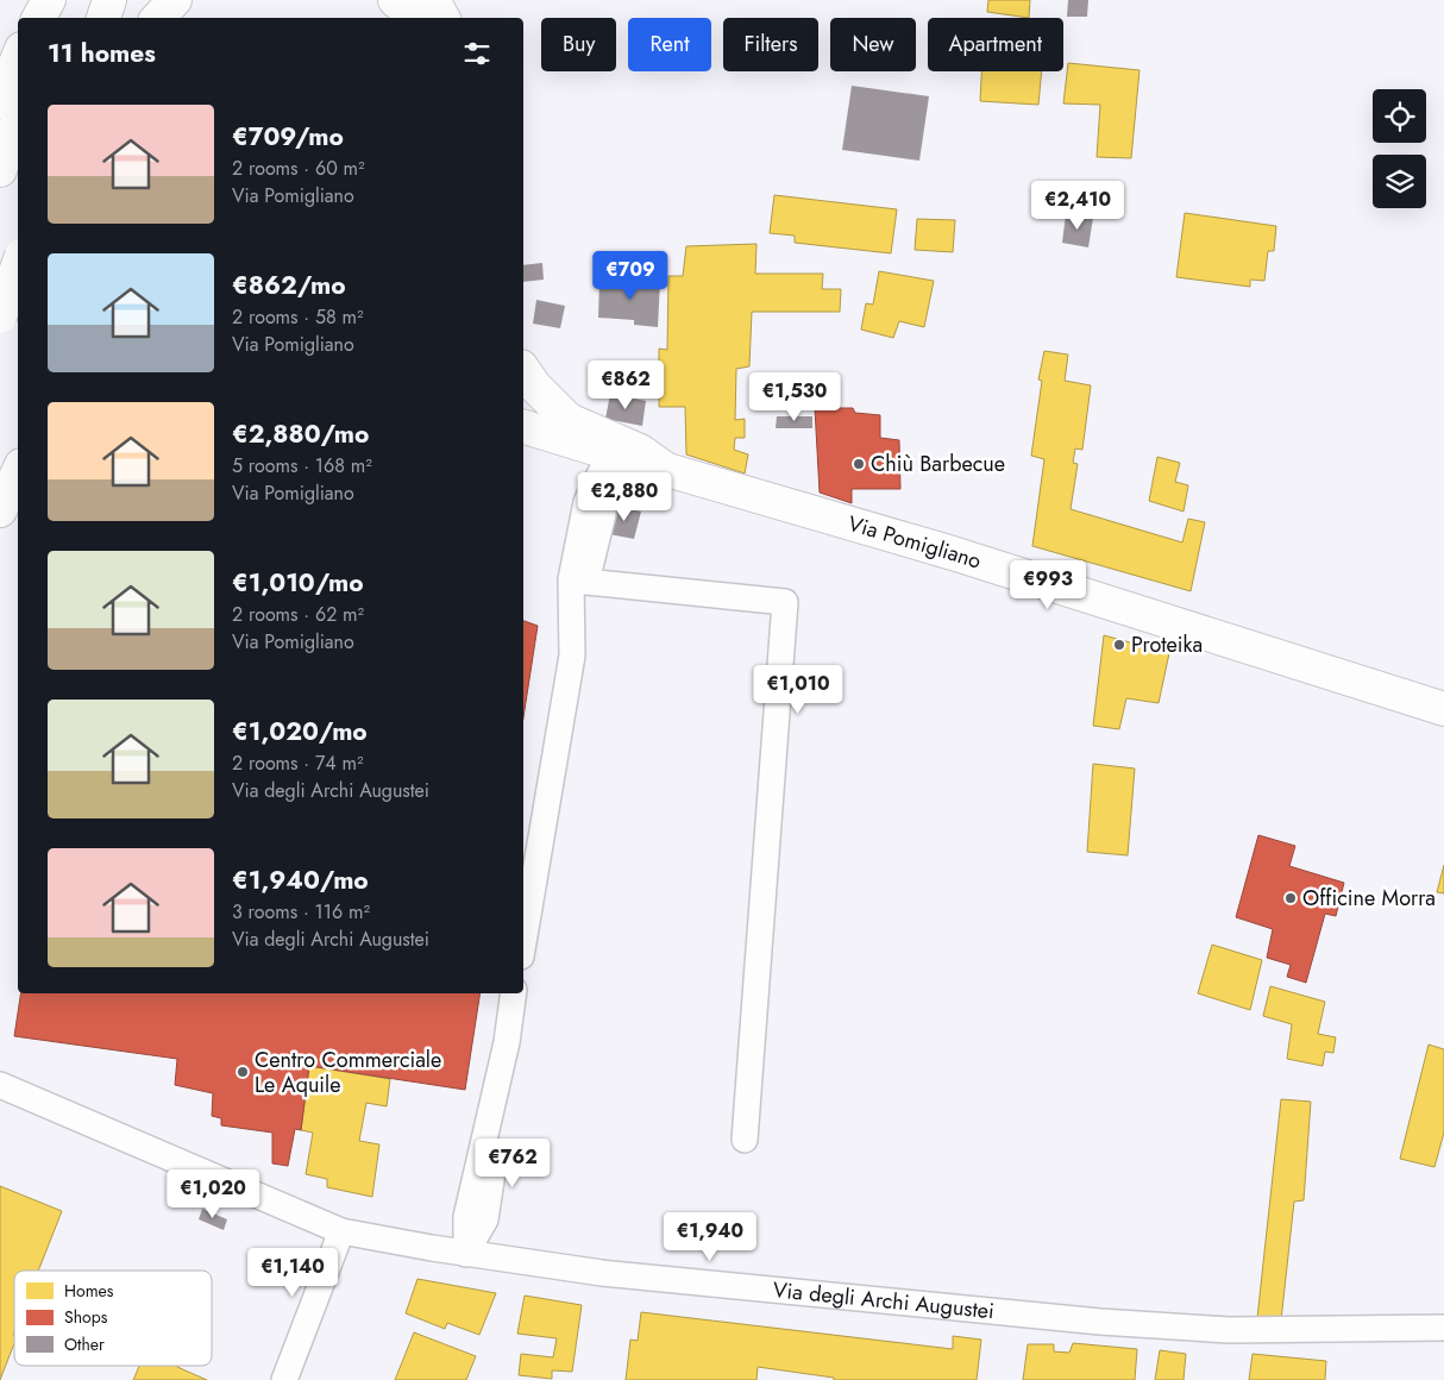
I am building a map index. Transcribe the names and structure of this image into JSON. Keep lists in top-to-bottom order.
{
  "streets": {
    "main road": ["Via Pomigliano"],
    "street": ["Via degli Archi Augustei"]
  },
  "places": [
    "Chiù Barbecue",
    "Proteika",
    "Officine Morra",
    "Centro Commerciale Le Aquile"
  ],
  "legend": ["Homes", "Shops", "Other"],
  "page": {
    "chip": [
      "Buy",
      "Rent",
      "Filters",
      "New",
      "Apartment"
    ],
    "heading": "11 homes",
    "list": [
      {
        "name": "€709/mo",
        "note": "2 rooms · 60 m² · Via Pomigliano"
      },
      {
        "name": "€862/mo",
        "note": "2 rooms · 58 m² · Via Pomigliano"
      },
      {
        "name": "€2,880/mo",
        "note": "5 rooms · 168 m² · Via Pomigliano"
      },
      {
        "name": "€1,010/mo",
        "note": "2 rooms · 62 m² · Via Pomigliano"
      },
      {
        "name": "€1,020/mo",
        "note": "2 rooms · 74 m² · Via degli Archi Augustei"
      },
      {
        "name": "€1,940/mo",
        "note": "3 rooms · 116 m² · Via degli Archi Augustei"
      }
    ],
    "price": [
      "€2,410",
      "€709",
      "€862",
      "€1,530",
      "€2,880",
      "€993",
      "€1,010",
      "€762",
      "€1,020",
      "€1,940",
      "€1,140"
    ]
  }
}
